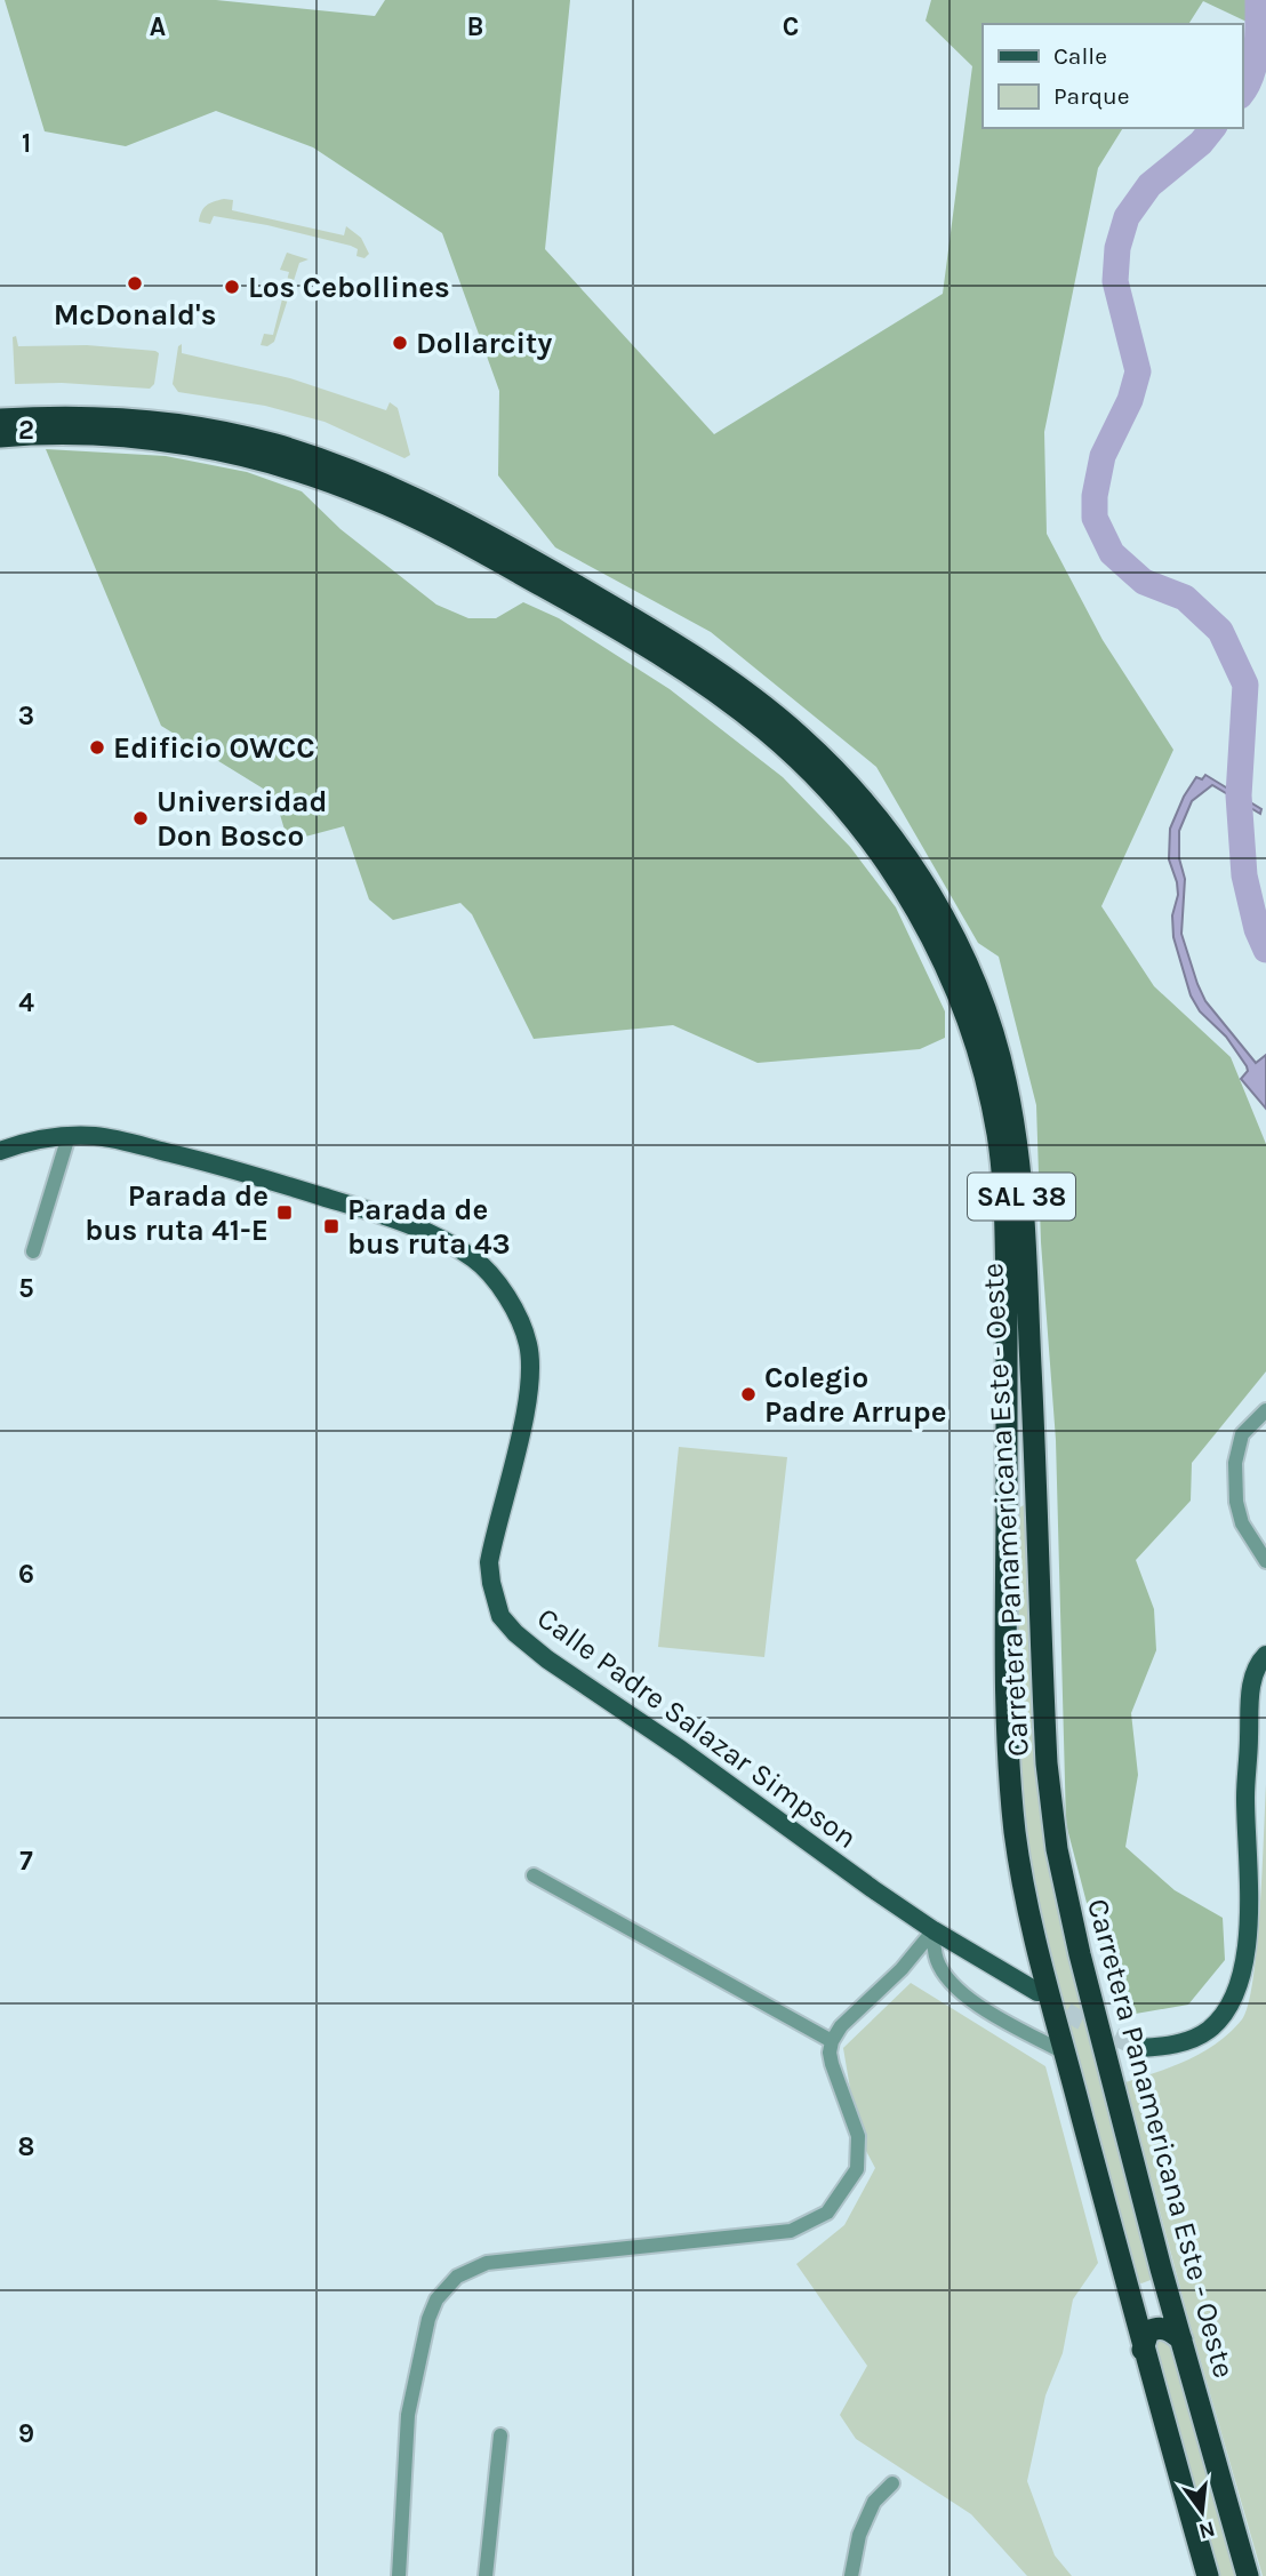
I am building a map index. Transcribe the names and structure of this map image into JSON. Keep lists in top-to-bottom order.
{
  "streets": {
    "highway": ["SAL 38", "Carretera Panamericana Este - Oeste"],
    "main road": ["Calle Padre Salazar Simpson"]
  },
  "places": {
    "other": [
      "McDonald's",
      "Los Cebollines",
      "Dollarcity",
      "Edificio OWCC",
      "Universidad Don Bosco",
      "Colegio Padre Arrupe"
    ],
    "transit": ["Parada de bus ruta 41-E", "Parada de bus ruta 43"]
  },
  "legend": ["Calle", "Parque"],
  "north": "bottom",
  "grid": {
    "columns": ["A", "B", "C"],
    "rows": [
      "1",
      "2",
      "3",
      "4",
      "5",
      "6",
      "7",
      "8",
      "9"
    ]
  }
}
